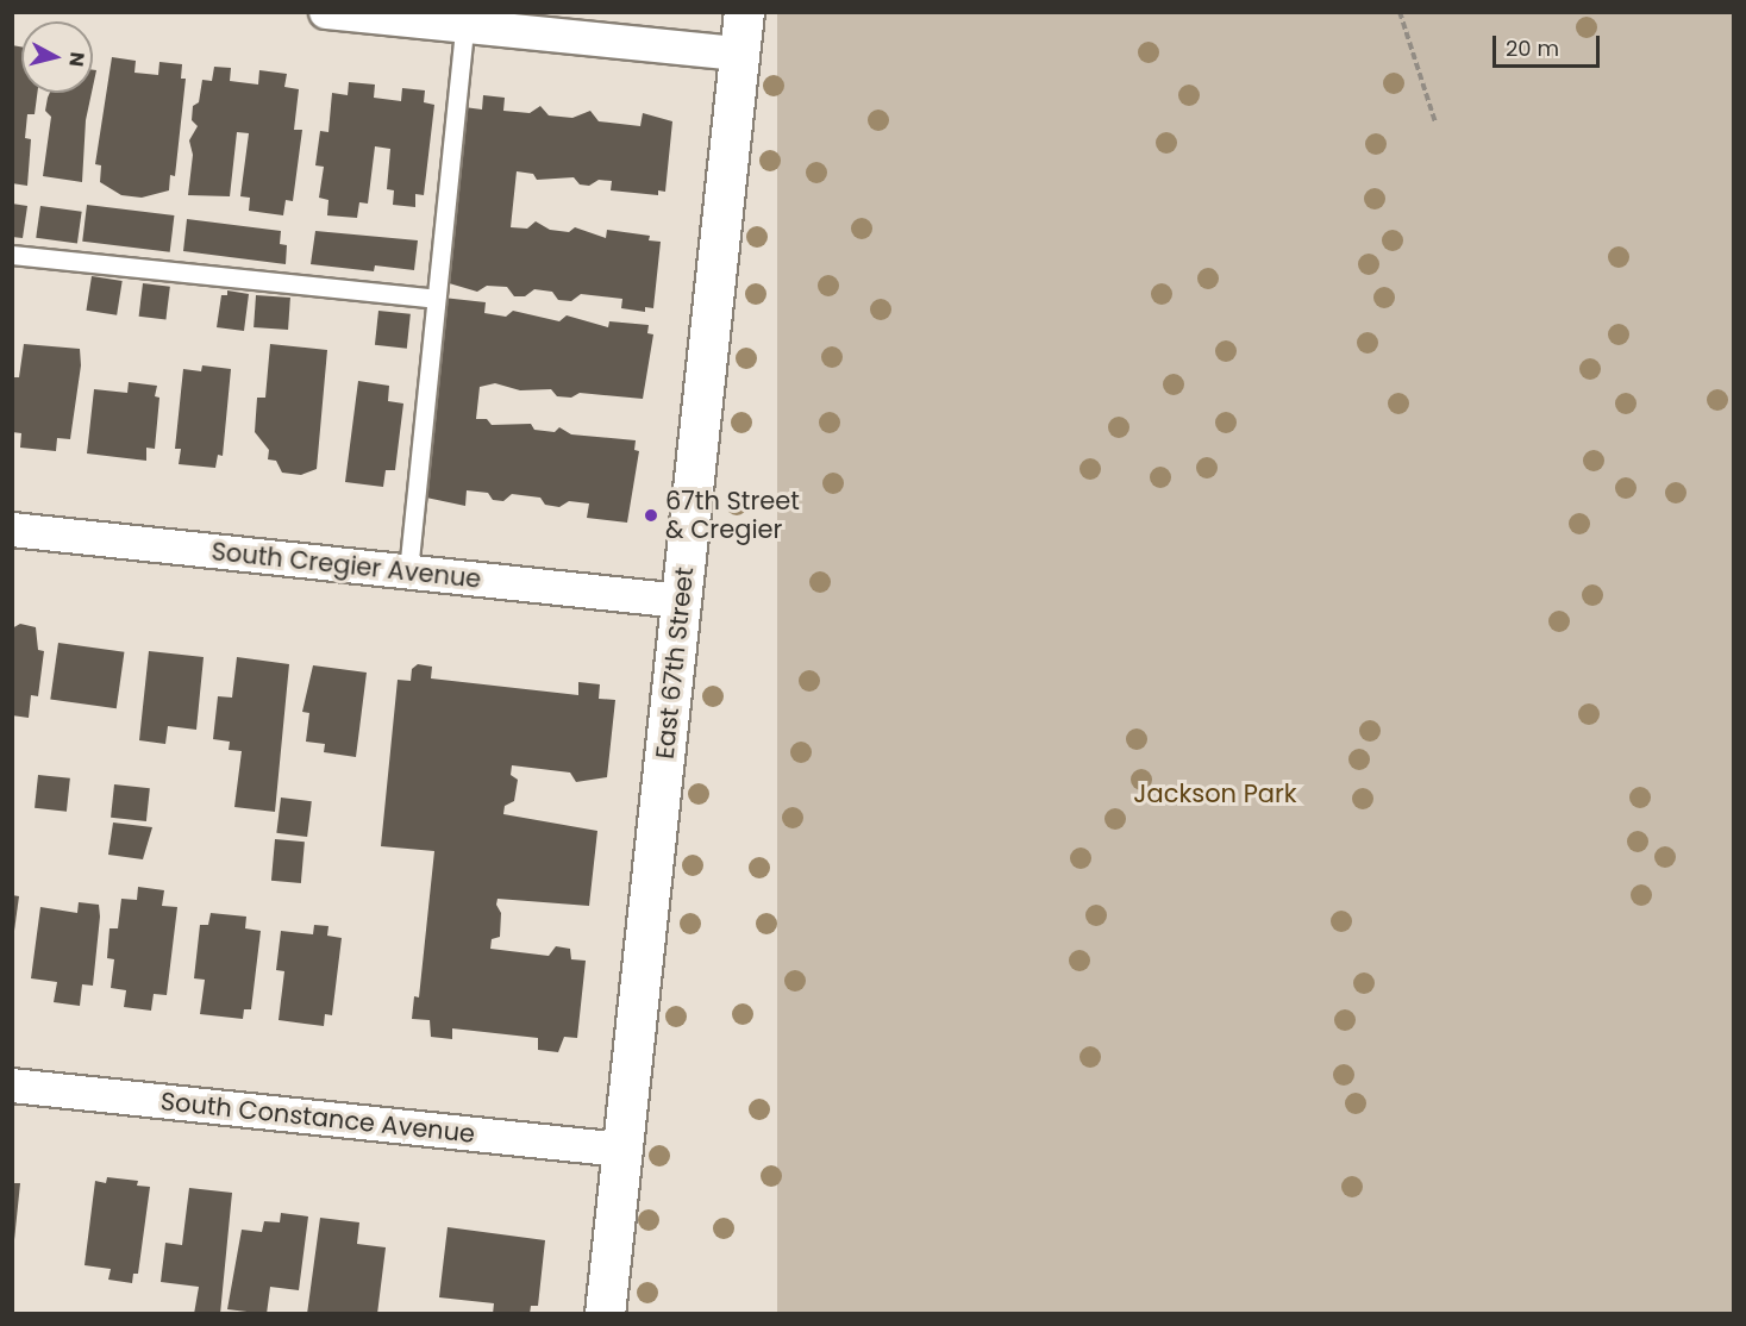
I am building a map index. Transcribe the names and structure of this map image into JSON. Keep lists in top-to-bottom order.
{
  "streets": {
    "street": ["South Cregier Avenue", "East 67th Street", "South Constance Avenue"]
  },
  "crossings": [
    ["South Cregier Avenue", "East 67th Street"],
    ["East 67th Street", "South Constance Avenue"]
  ],
  "parks": ["Jackson Park"],
  "places": ["67th Street & Cregier"],
  "scale_bar": "20 m",
  "north": "right"
}
